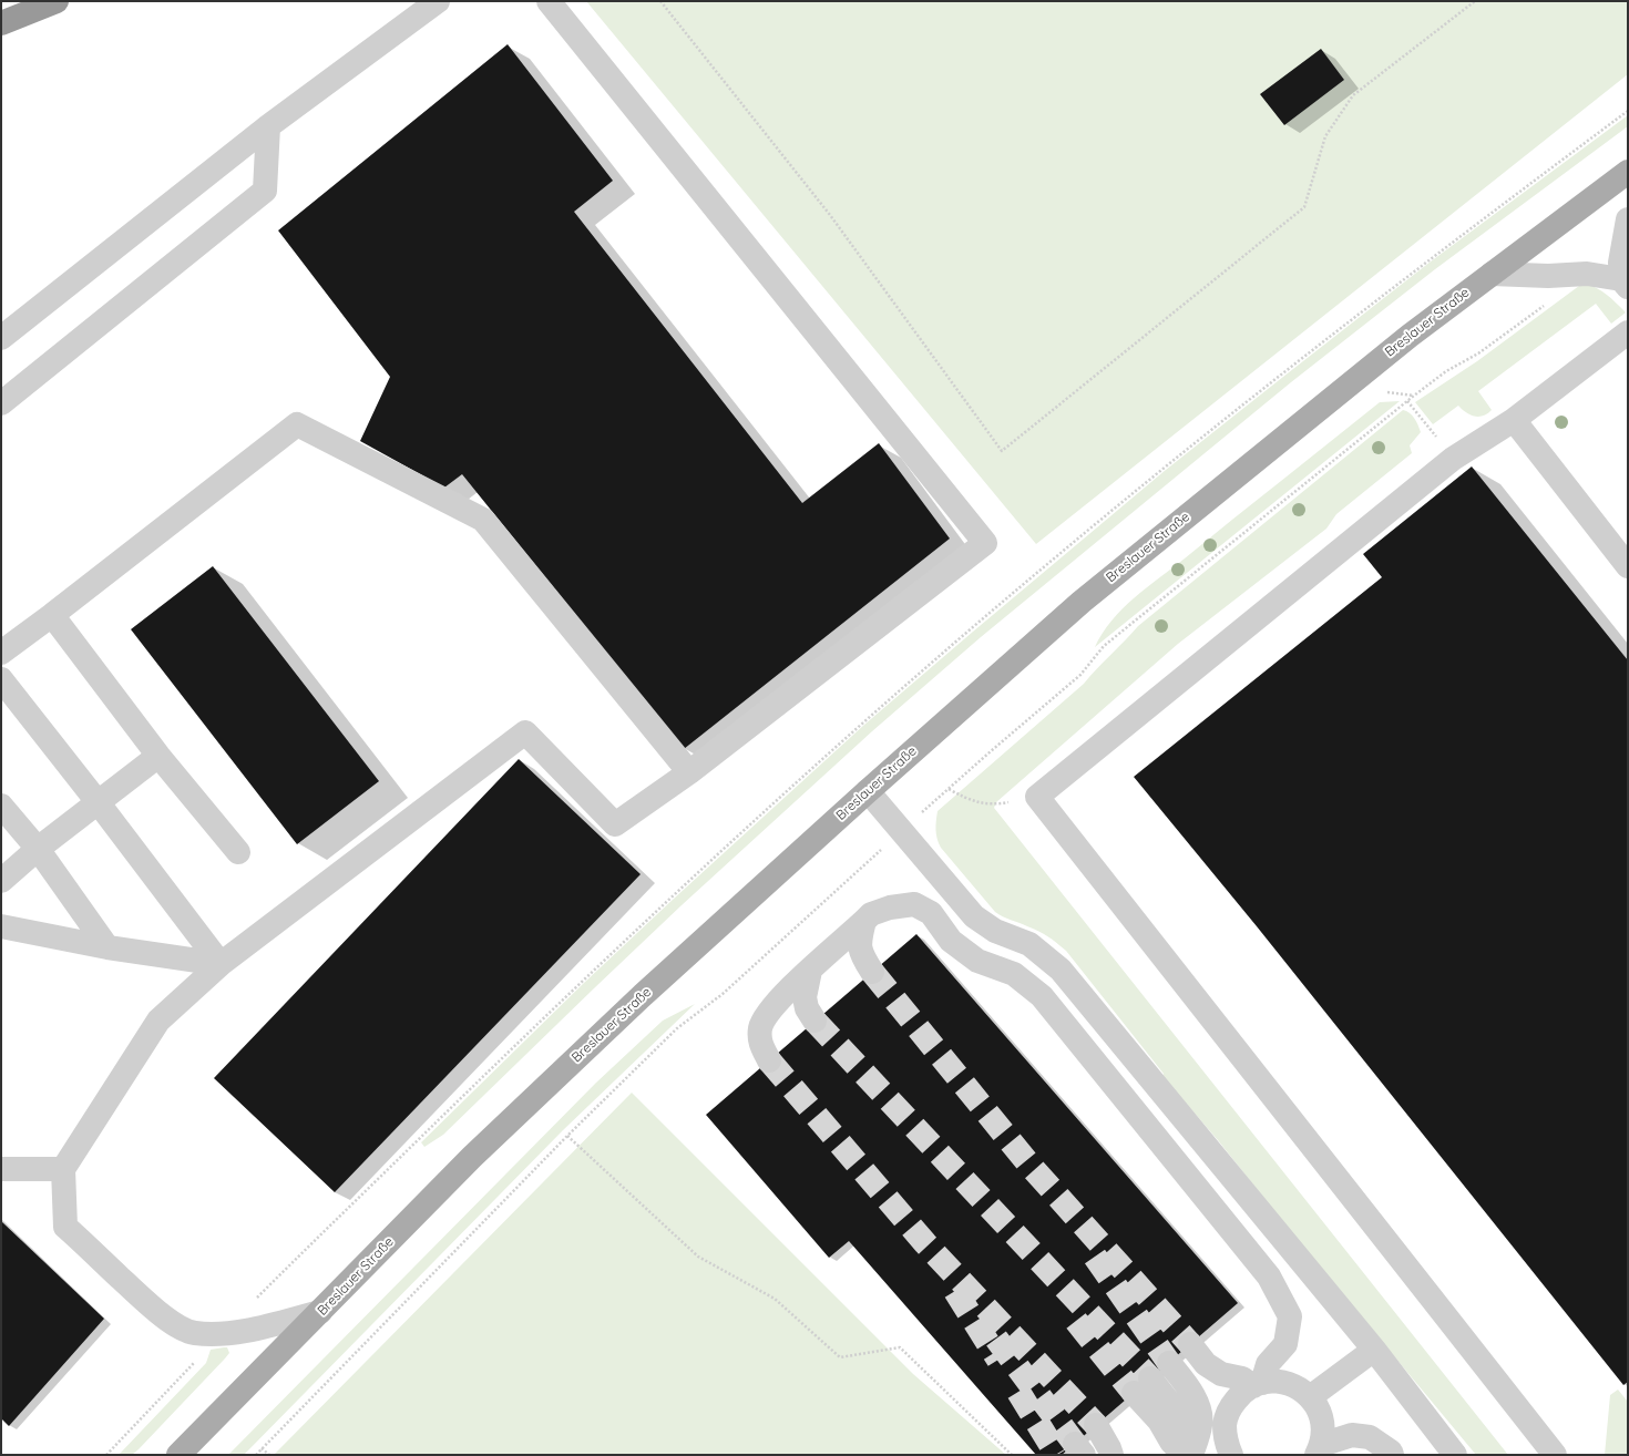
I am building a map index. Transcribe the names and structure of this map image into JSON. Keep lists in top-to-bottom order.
{
  "streets": {
    "main road": ["Breslauer Straße"]
  }
}
